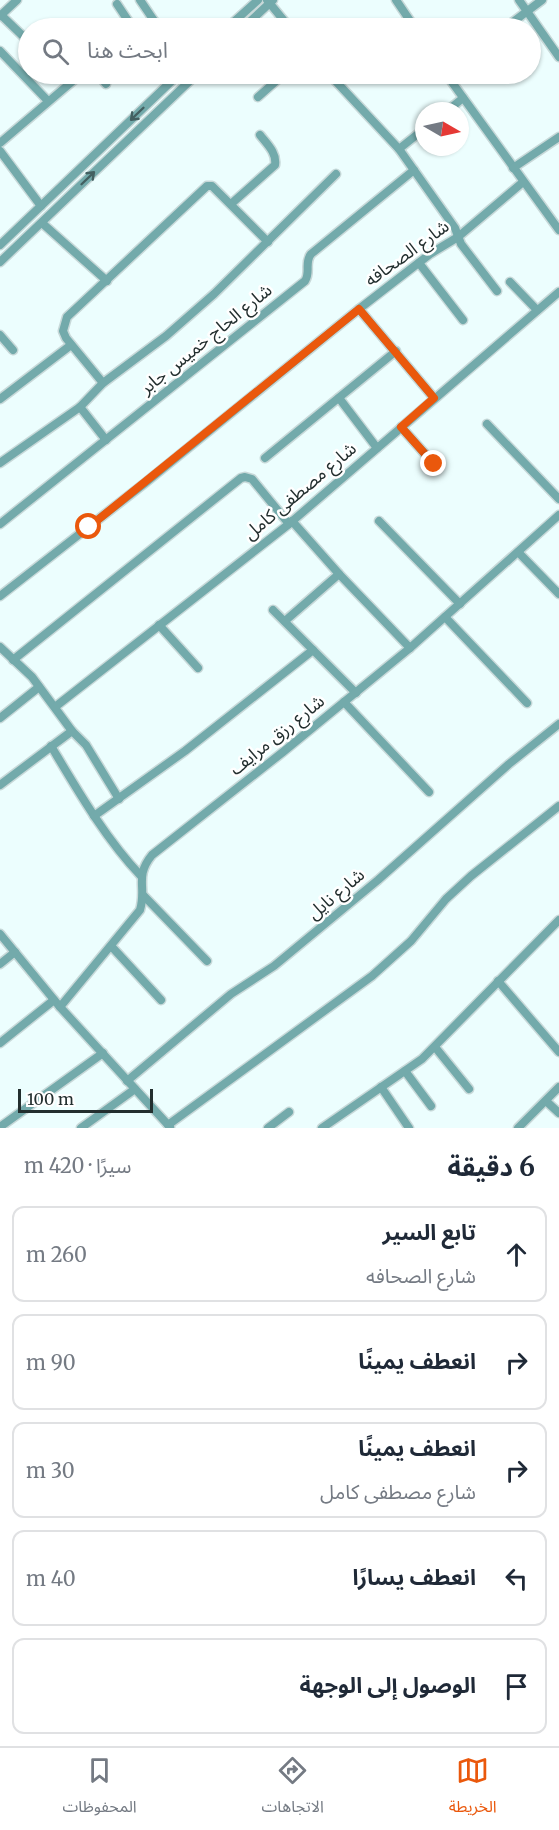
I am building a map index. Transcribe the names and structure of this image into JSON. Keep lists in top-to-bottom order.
{
  "streets": {
    "street": [
      "شارع الصحافه",
      "شارع الحاج خميس جابر",
      "شارع مصطفى كامل",
      "شارع رزق مرايف",
      "شارع نايل"
    ]
  },
  "scale_bar": "100 m",
  "north": "right",
  "page": {
    "search": "ابحث هنا",
    "scale": "100 m",
    "heading": ["6 دقيقة", "سيرًا · 420 m"],
    "list": [
      ["تابع السير", "شارع الصحافه", "260 m"],
      ["انعطف يمينًا", "90 m"],
      ["انعطف يمينًا", "شارع مصطفى كامل", "30 m"],
      ["انعطف يسارًا", "40 m"],
      "الوصول إلى الوجهة"
    ],
    "nav": ["الخريطة", "الاتجاهات", "المحفوظات"]
  }
}
